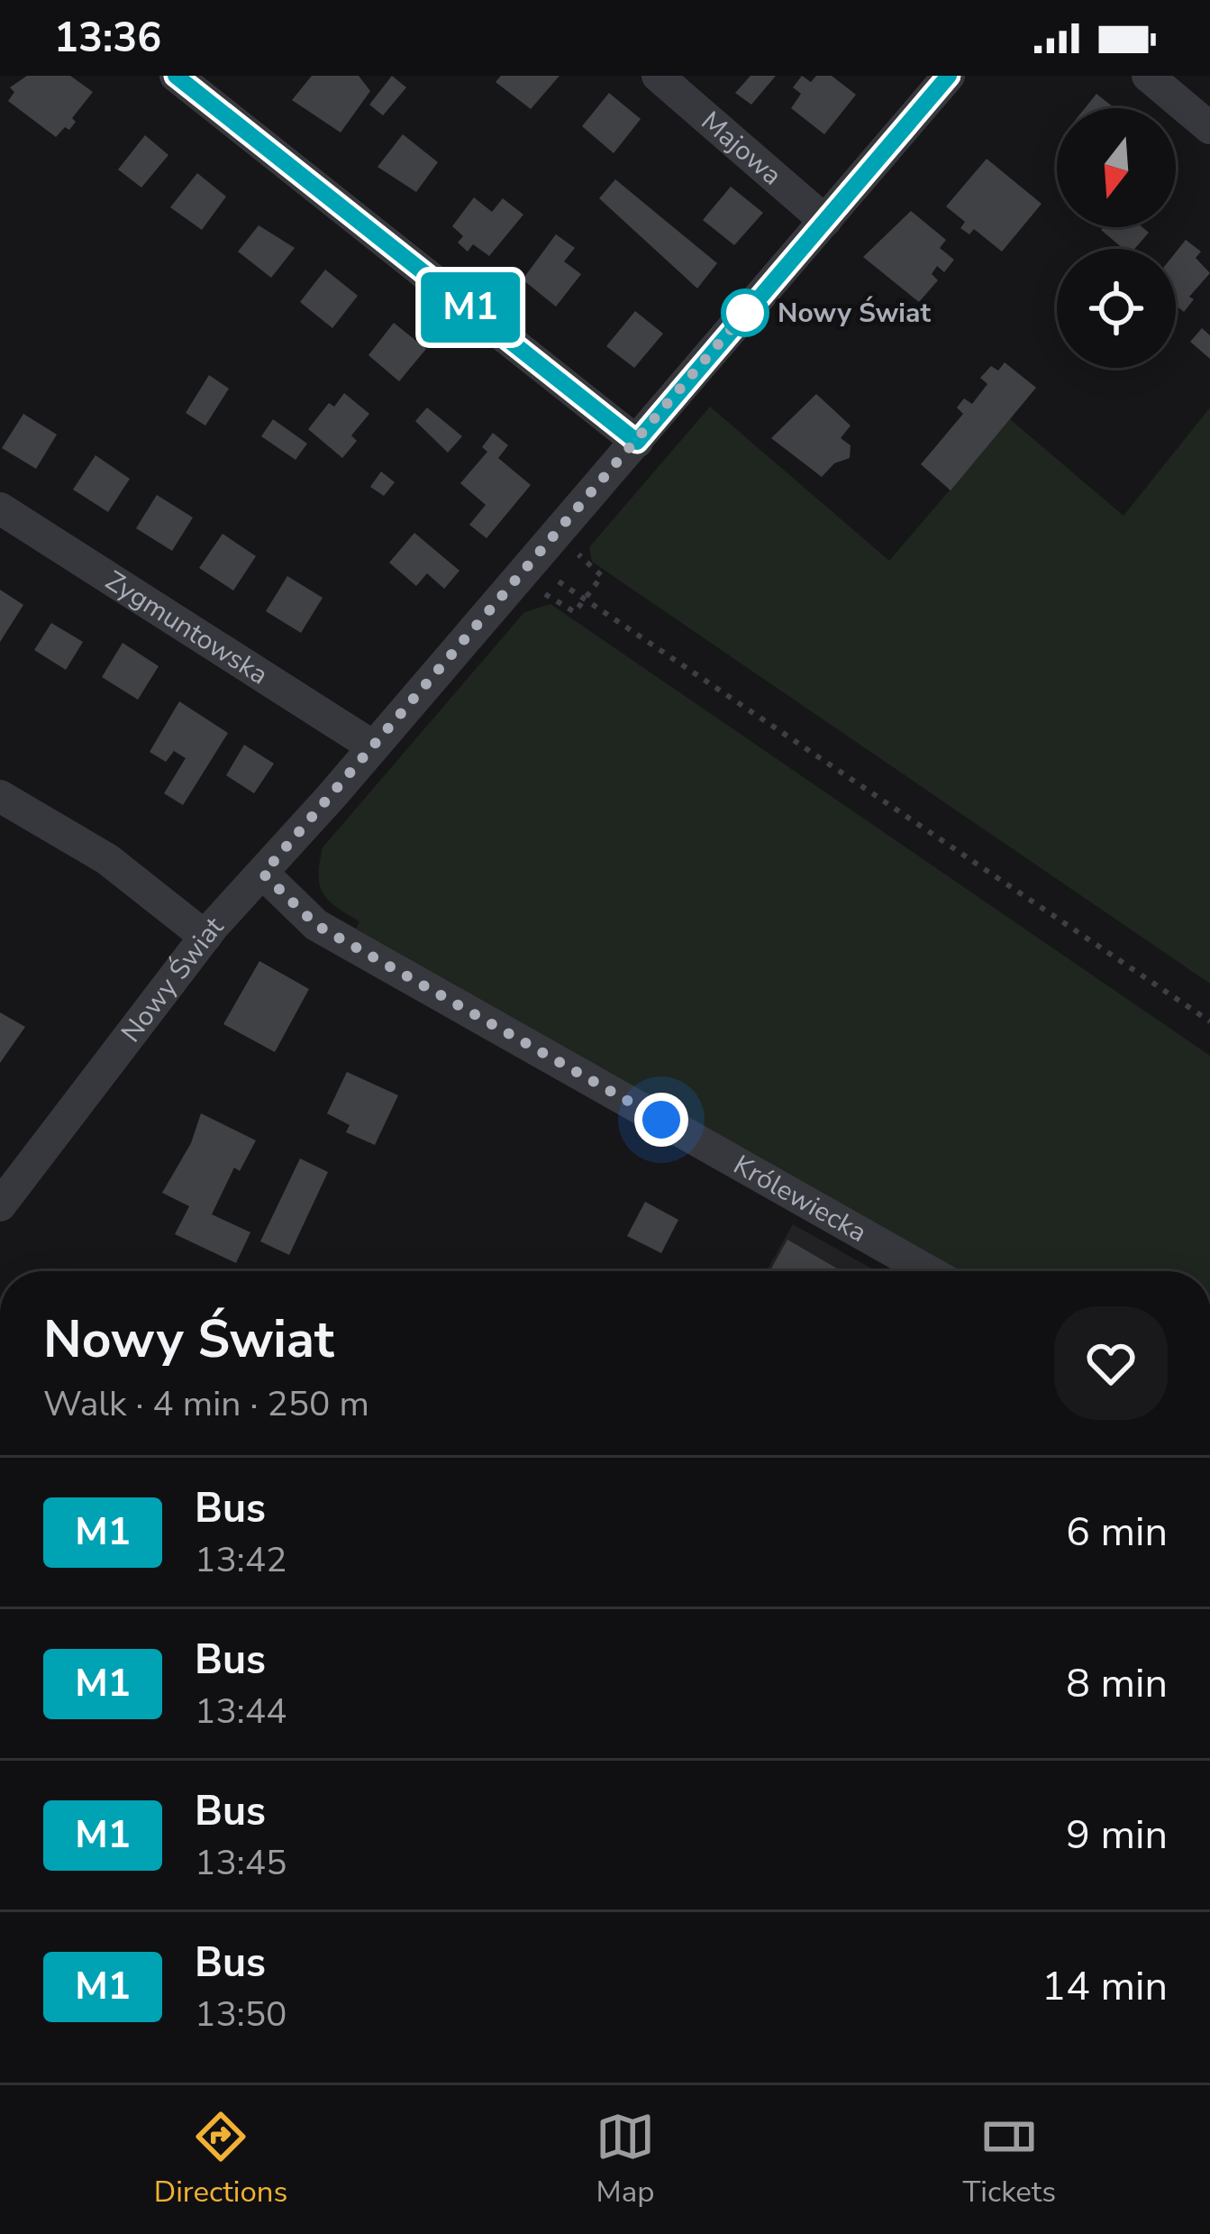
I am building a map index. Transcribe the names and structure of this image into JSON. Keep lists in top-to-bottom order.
{
  "streets": {
    "street": [
      "Majowa",
      "Zygmuntowska",
      "Nowy Świat",
      "Królewiecka"
    ]
  },
  "crossings": [
    ["Majowa", "Nowy Świat"],
    ["Zygmuntowska", "Nowy Świat"],
    ["Nowy Świat", "Królewiecka"]
  ],
  "places": ["Nowy Świat"],
  "lines": ["bus line M1"],
  "north": "bottom",
  "page": {
    "status": "13:36",
    "on_map": "M1",
    "heading": ["Nowy Świat", "Walk · 4 min · 250 m"],
    "list": [
      {
        "mark": "M1",
        "name": "Bus",
        "note": "13:42",
        "value": "6 min"
      },
      {
        "mark": "M1",
        "name": "Bus",
        "note": "13:44",
        "value": "8 min"
      },
      {
        "mark": "M1",
        "name": "Bus",
        "note": "13:45",
        "value": "9 min"
      },
      {
        "mark": "M1",
        "name": "Bus",
        "note": "13:50",
        "value": "14 min"
      }
    ],
    "tabs": ["Directions", "Map", "Tickets"]
  }
}
